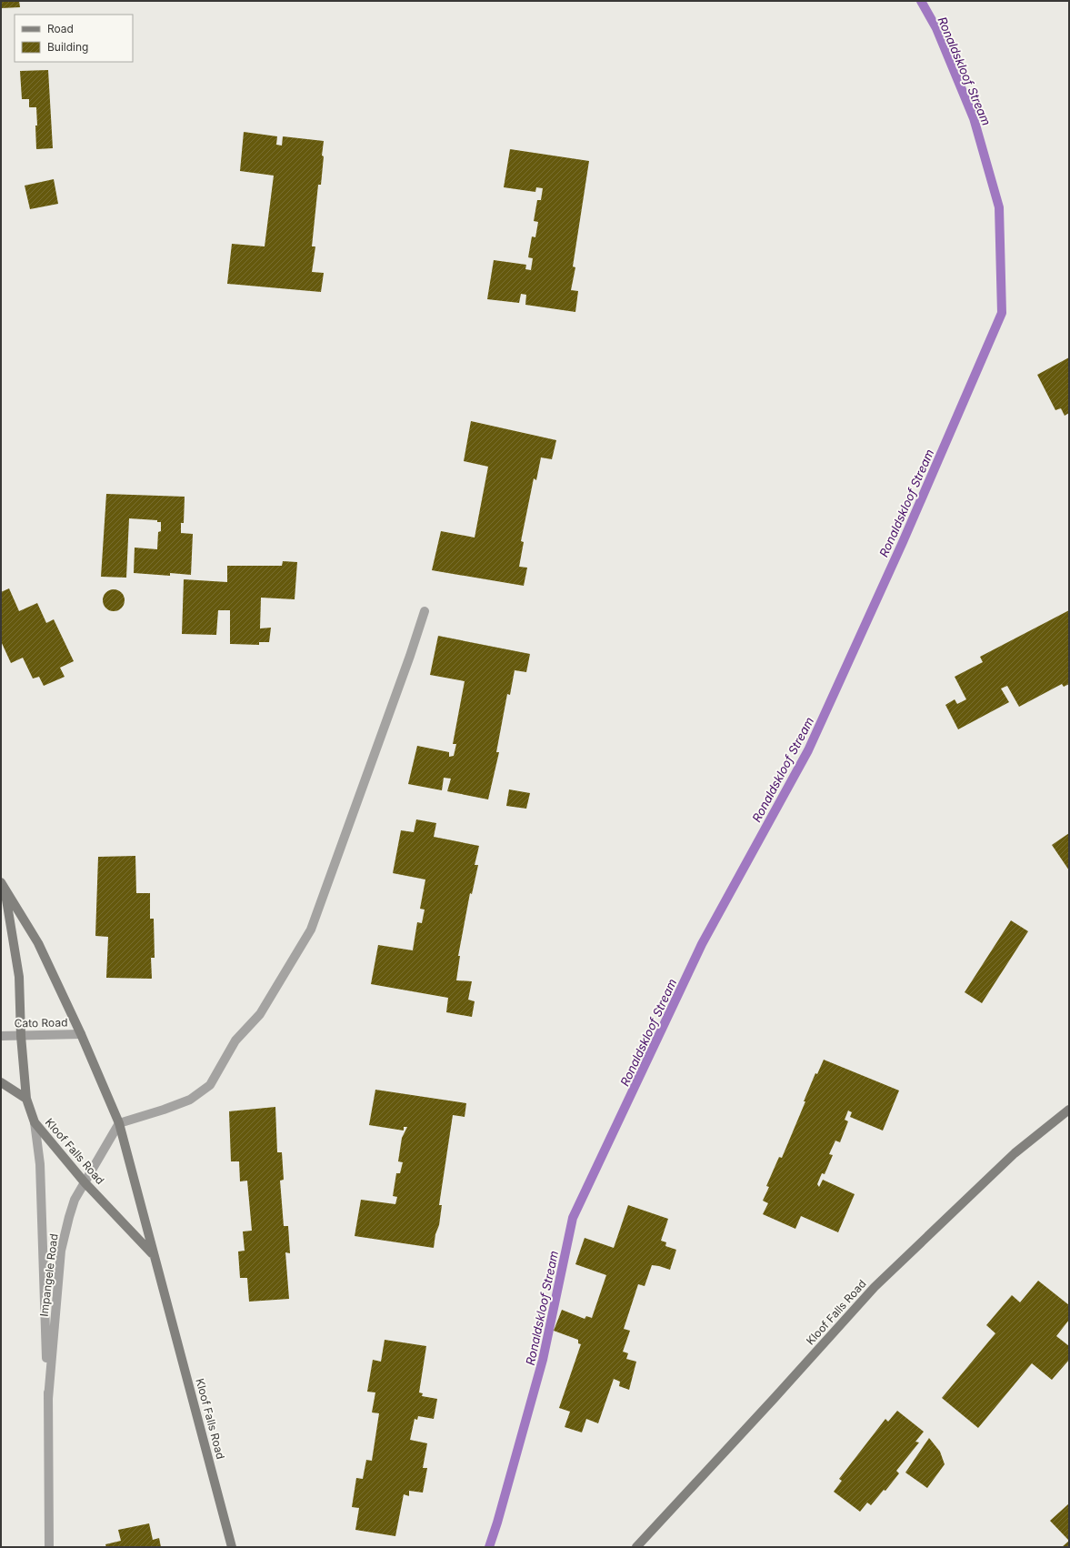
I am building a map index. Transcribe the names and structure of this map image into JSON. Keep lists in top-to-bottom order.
{
  "streets": {
    "main road": ["Kloof Falls Road"],
    "street": ["Cato Road", "Impangele Road"]
  },
  "crossings": [
    ["Cato Road", "Kloof Falls Road"],
    ["Kloof Falls Road", "Impangele Road"]
  ],
  "water": ["Ronaldskloof Stream"],
  "legend": ["Road", "Building"]
}
